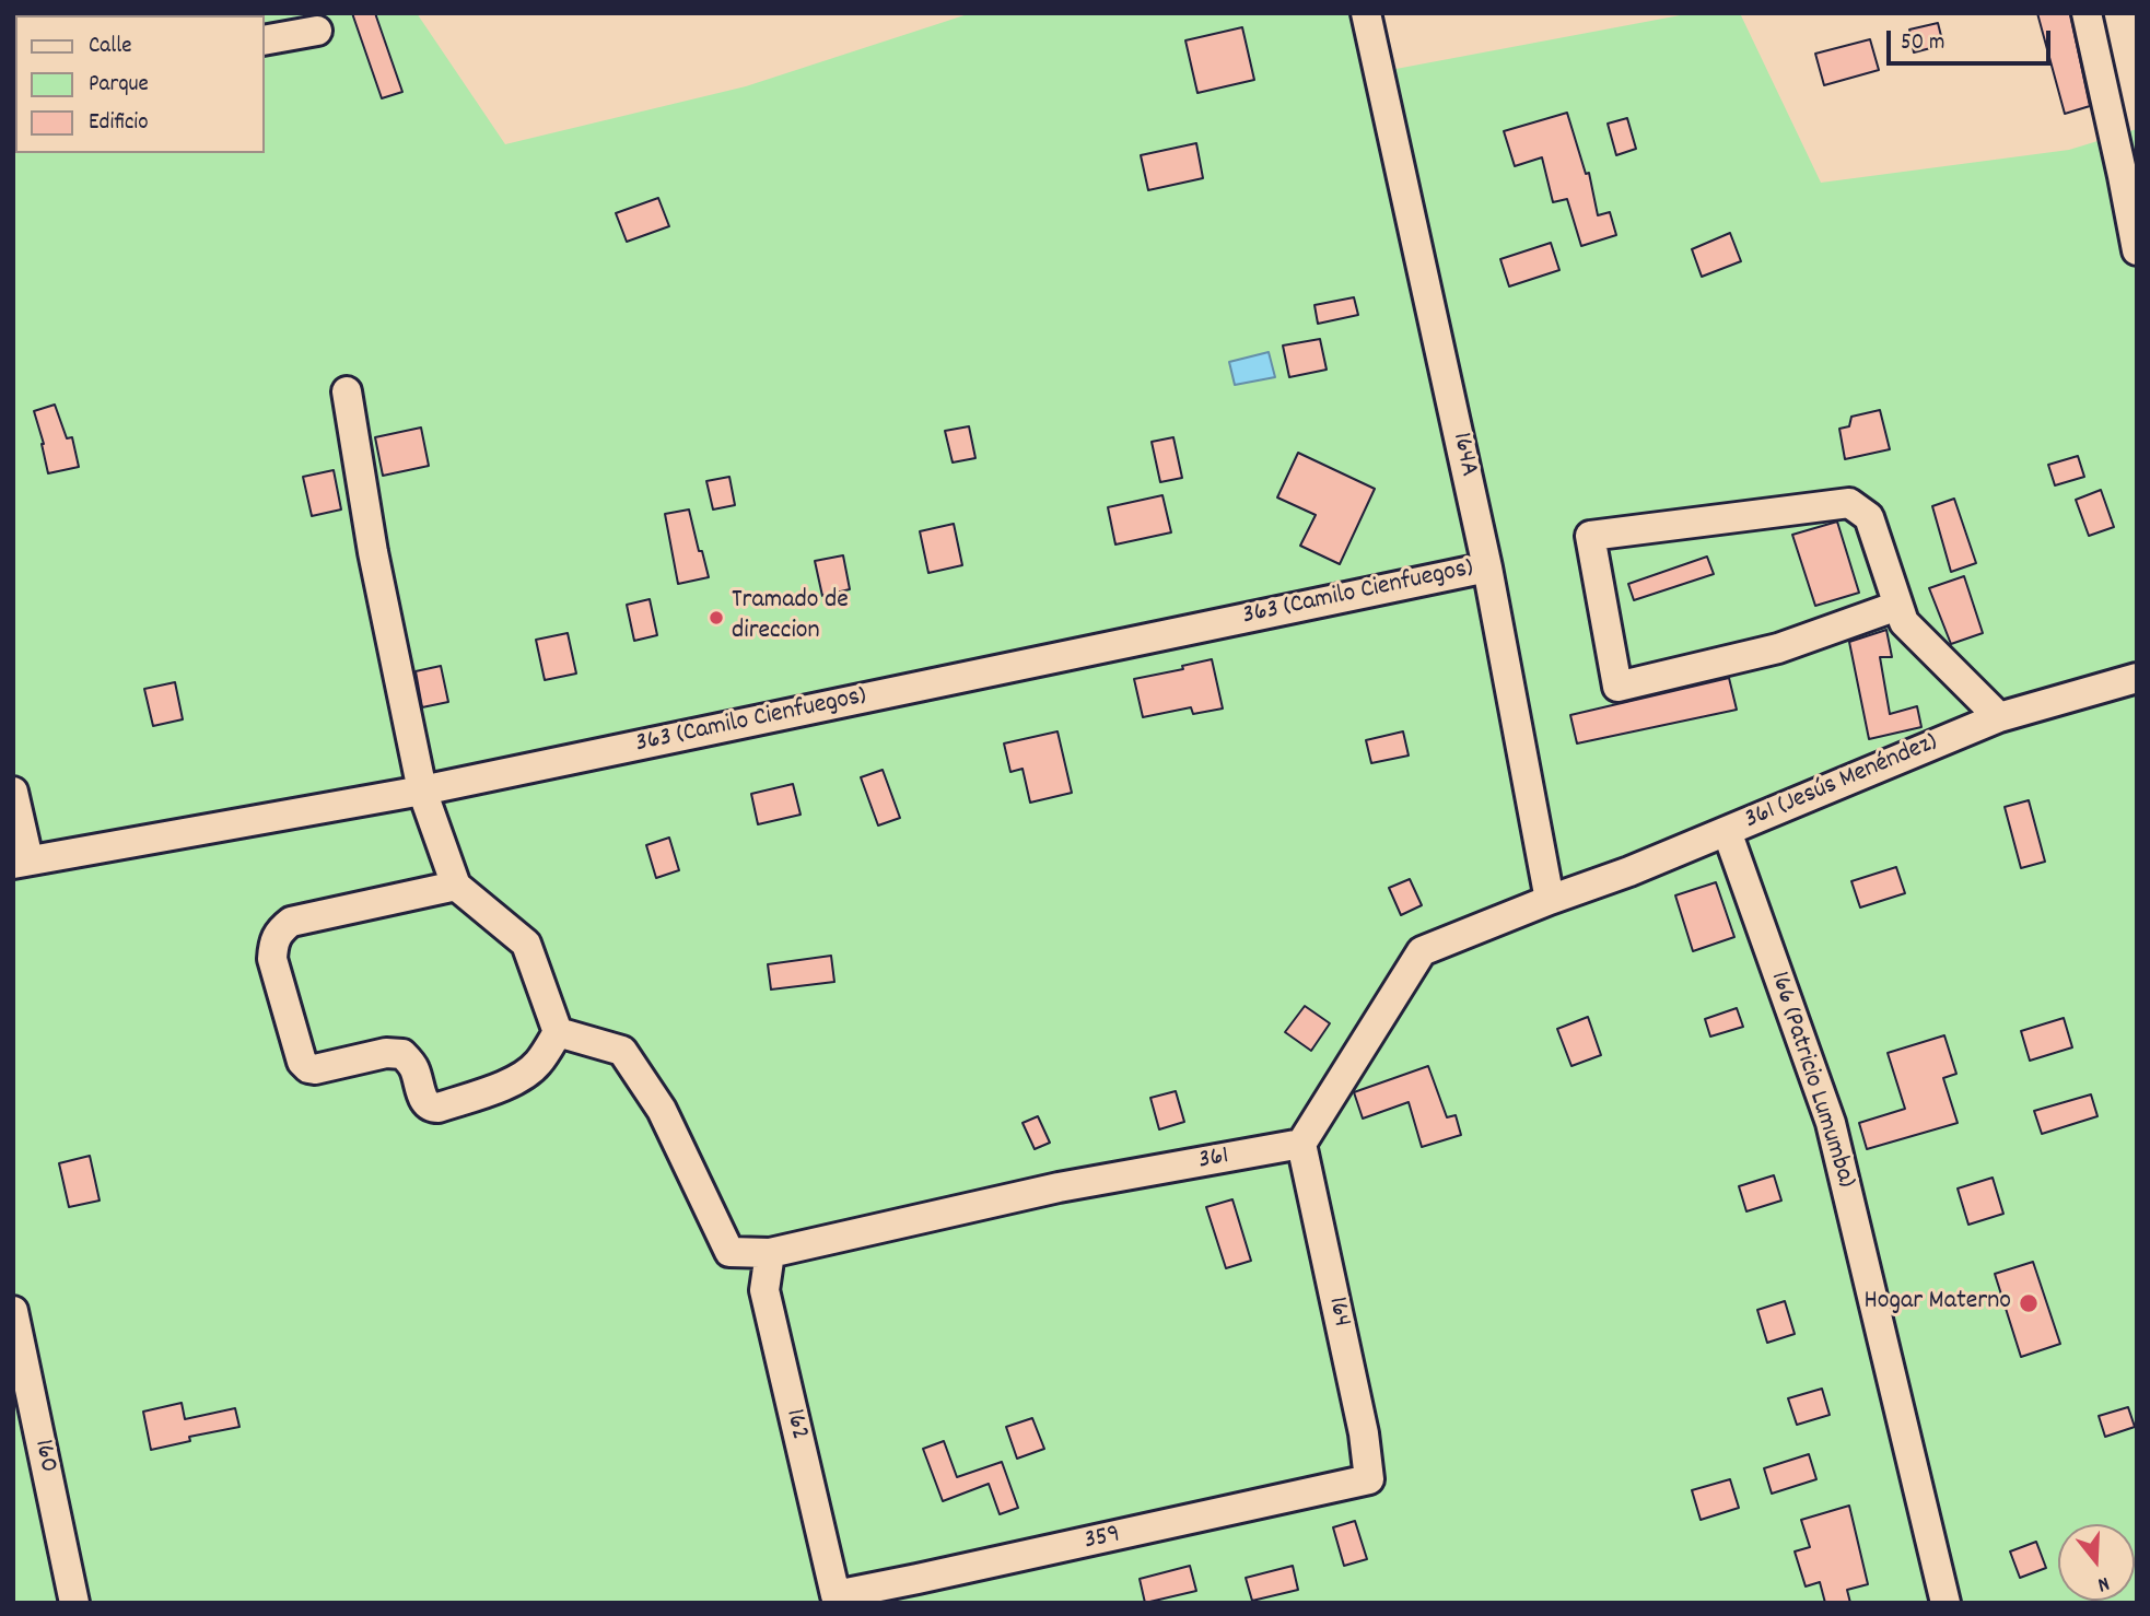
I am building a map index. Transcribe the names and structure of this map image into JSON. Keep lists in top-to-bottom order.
{
  "streets": {
    "street": [
      "164A",
      "363 (Camilo Cienfuegos)",
      "361 (Jesús Menéndez)",
      "166 (Patricio Lumumba)",
      "361",
      "164",
      "162",
      "160",
      "359"
    ]
  },
  "crossings": [
    ["164A", "363 (Camilo Cienfuegos)"],
    ["164A", "361 (Jesús Menéndez)"],
    ["361 (Jesús Menéndez)", "166 (Patricio Lumumba)"],
    ["361", "164"],
    ["361", "162"],
    ["164", "359"],
    ["162", "359"]
  ],
  "places": ["Tramado de direccion", "Hogar Materno"],
  "legend": ["Calle", "Parque", "Edificio"],
  "scale_bar": "50 m",
  "north": "bottom"
}
